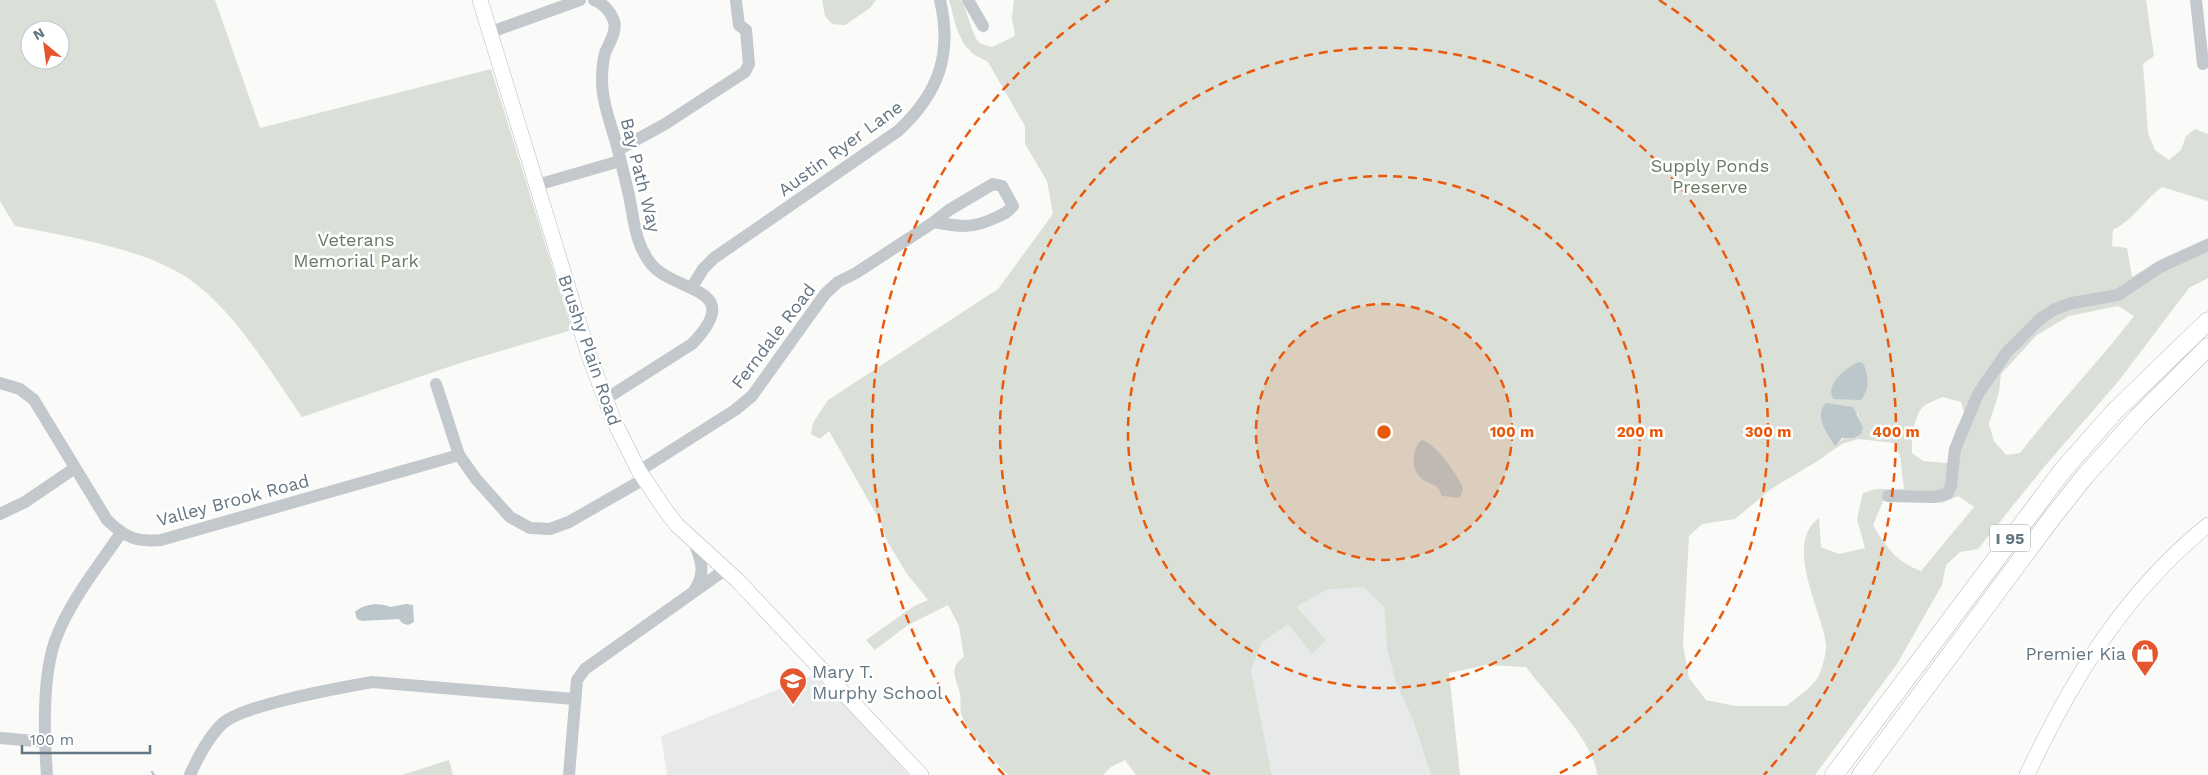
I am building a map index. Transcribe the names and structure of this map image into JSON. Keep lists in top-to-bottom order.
{
  "streets": {
    "highway": ["I 95"],
    "main road": ["Brushy Plain Road"],
    "street": [
      "Austin Ryer Lane",
      "Bay Path Way",
      "Ferndale Road",
      "Valley Brook Road"
    ]
  },
  "crossings": [
    ["Austin Ryer Lane", "Bay Path Way"],
    ["Bay Path Way", "Brushy Plain Road"],
    ["Ferndale Road", "Brushy Plain Road"],
    ["Ferndale Road", "Valley Brook Road"]
  ],
  "parks": ["Supply Ponds Preserve", "Veterans Memorial Park"],
  "places": {
    "shop": ["Premier Kia"],
    "school or university": ["Mary T. Murphy School"]
  },
  "scale_bar": "100 m",
  "north": "top left",
  "rings": [
    "100 m",
    "200 m",
    "300 m",
    "400 m"
  ]
}
